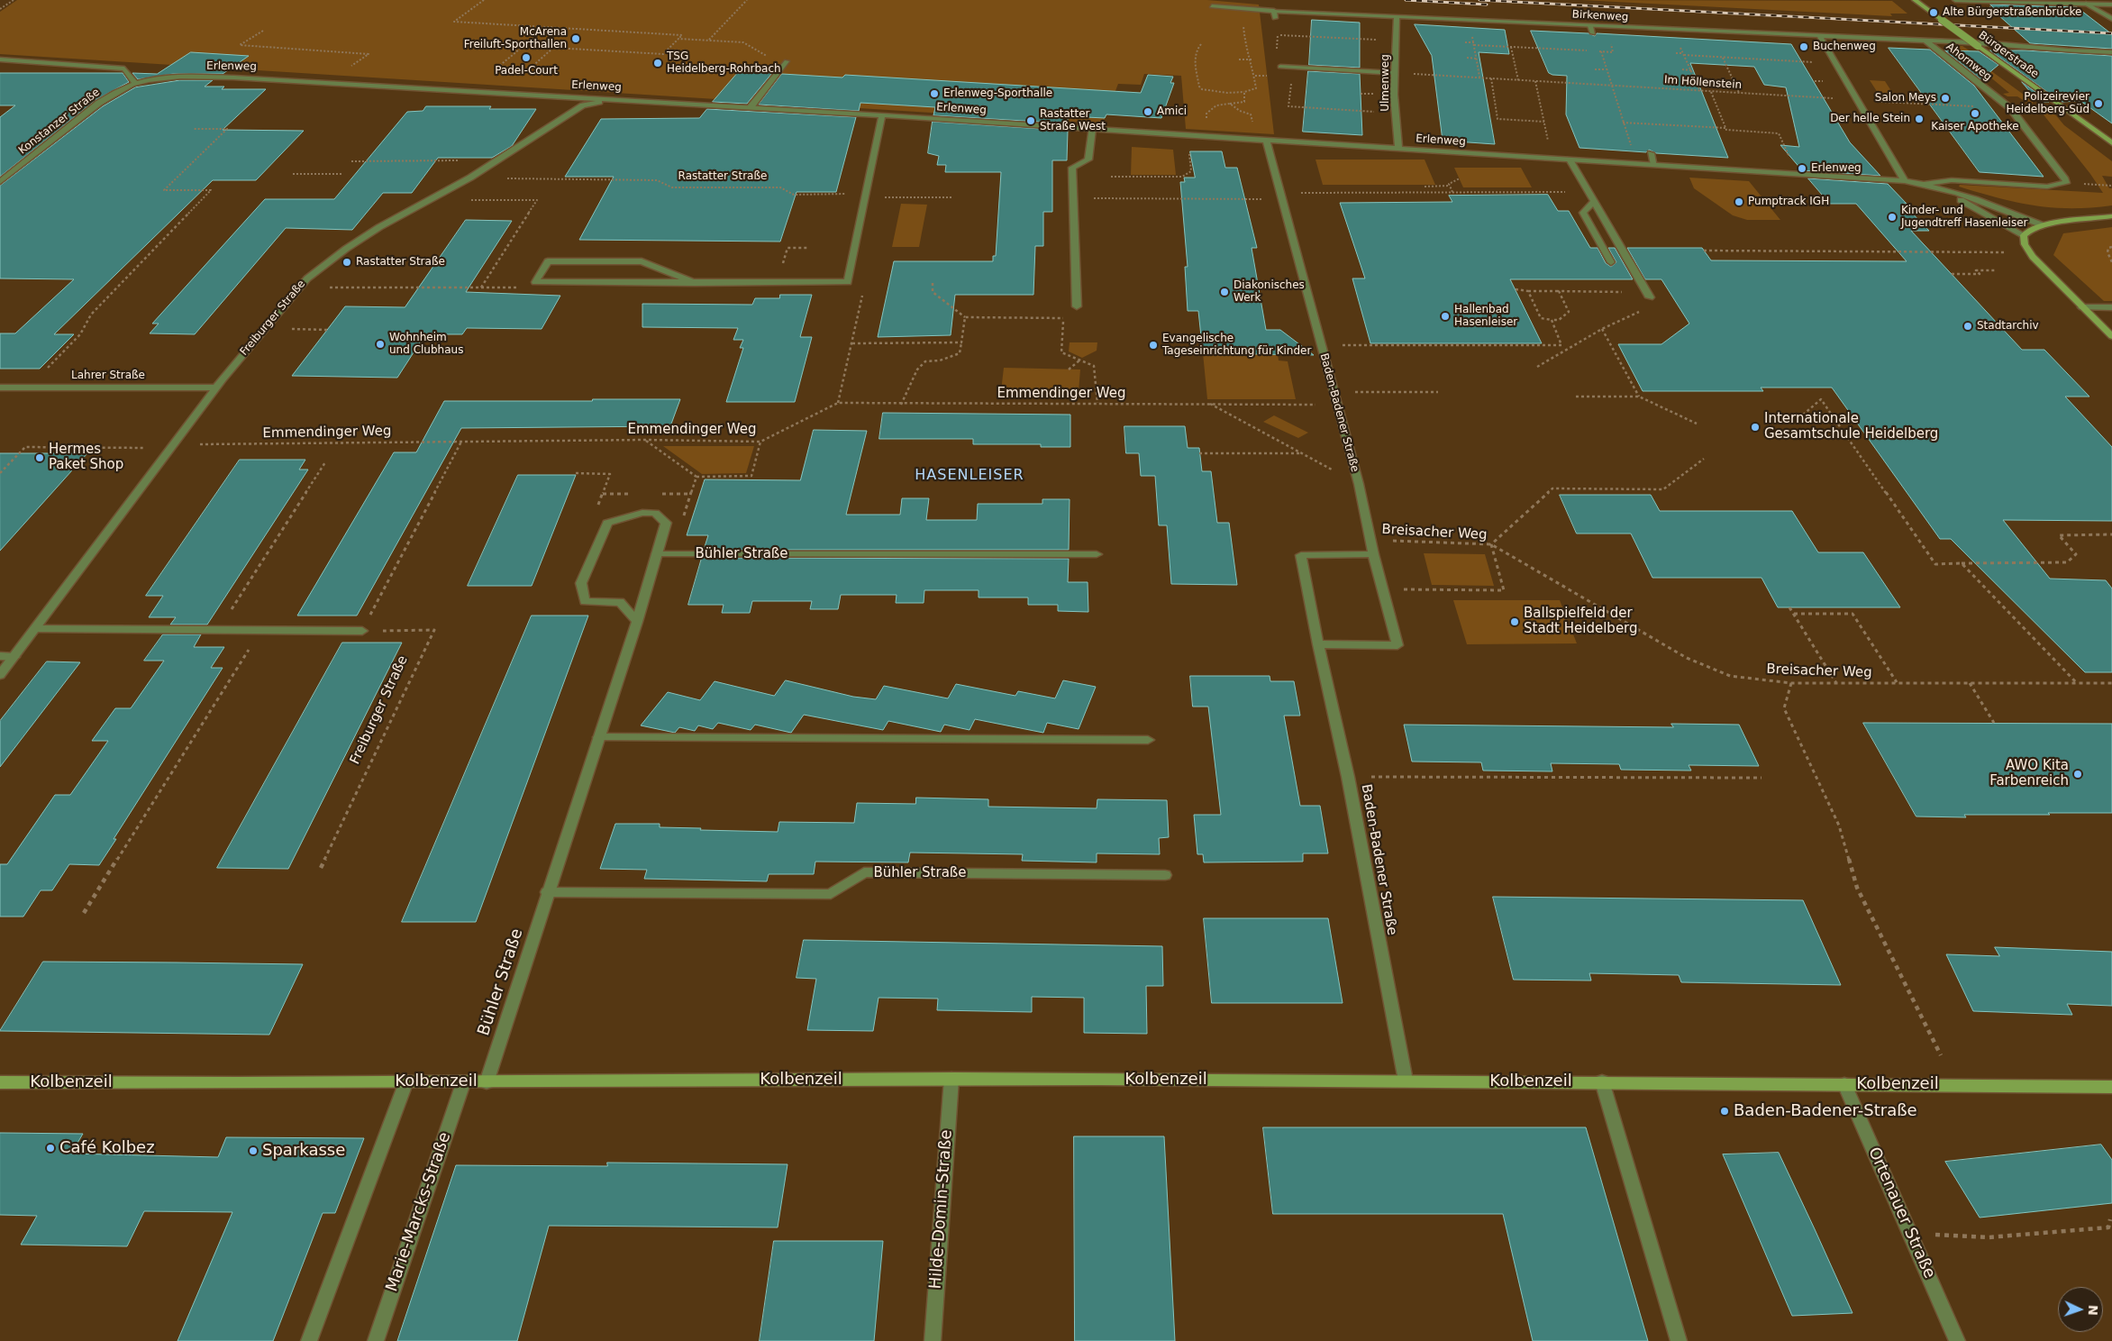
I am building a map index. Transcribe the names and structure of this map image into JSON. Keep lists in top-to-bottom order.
{
  "streets": {
    "street": [
      "Birkenweg",
      "Bürgerstraße",
      "Ahornweg",
      "Erlenweg",
      "Ulmenweg",
      "Konstanzer Straße",
      "Freiburger Straße",
      "Lahrer Straße",
      "Baden-Badener Straße",
      "Bühler Straße",
      "Kolbenzeil",
      "Hilde-Domin-Straße",
      "Marie-Marcks-Straße",
      "Ortenauer Straße"
    ],
    "path": [
      "Im Höllenstein",
      "Rastatter Straße",
      "Emmendinger Weg",
      "Breisacher Weg"
    ]
  },
  "crossings": [
    ["Birkenweg", "Ahornweg"],
    ["Birkenweg", "Ulmenweg"],
    ["Ahornweg", "Erlenweg"],
    ["Ahornweg", "Im Höllenstein"],
    ["Erlenweg", "Ulmenweg"],
    ["Erlenweg", "Konstanzer Straße"],
    ["Erlenweg", "Freiburger Straße"],
    ["Erlenweg", "Baden-Badener Straße"],
    ["Ulmenweg", "Im Höllenstein"],
    ["Rastatter Straße", "Freiburger Straße"],
    ["Freiburger Straße", "Lahrer Straße"],
    ["Freiburger Straße", "Emmendinger Weg"],
    ["Emmendinger Weg", "Baden-Badener Straße"],
    ["Baden-Badener Straße", "Breisacher Weg"],
    ["Baden-Badener Straße", "Kolbenzeil"],
    ["Bühler Straße", "Kolbenzeil"],
    ["Kolbenzeil", "Hilde-Domin-Straße"],
    ["Kolbenzeil", "Marie-Marcks-Straße"],
    ["Kolbenzeil", "Ortenauer Straße"]
  ],
  "districts": ["HASENLEISER"],
  "places": [
    "Alte Bürgerstraßenbrücke",
    "McArena Freiluft-Sporthallen",
    "Buchenweg",
    "Padel-Court",
    "TSG Heidelberg-Rohrbach",
    "Erlenweg-Sporthalle",
    "Salon Meys",
    "Polizeirevier Heidelberg-Süd",
    "Amici",
    "Kaiser Apotheke",
    "Der helle Stein",
    "Rastatter Straße West",
    "Erlenweg",
    "Pumptrack IGH",
    "Kinder- und Jugendtreff Hasenleiser",
    "Rastatter Straße",
    "Diakonisches Werk",
    "Hallenbad Hasenleiser",
    "Stadtarchiv",
    "Wohnheim und Clubhaus",
    "Evangelische Tageseinrichtung für Kinder",
    "Internationale Gesamtschule Heidelberg",
    "Hermes Paket Shop",
    "Ballspielfeld der Stadt Heidelberg",
    "AWO Kita Farbenreich",
    "Baden-Badener-Straße",
    "Café Kolbez",
    "Sparkasse"
  ],
  "north": "right"
}
